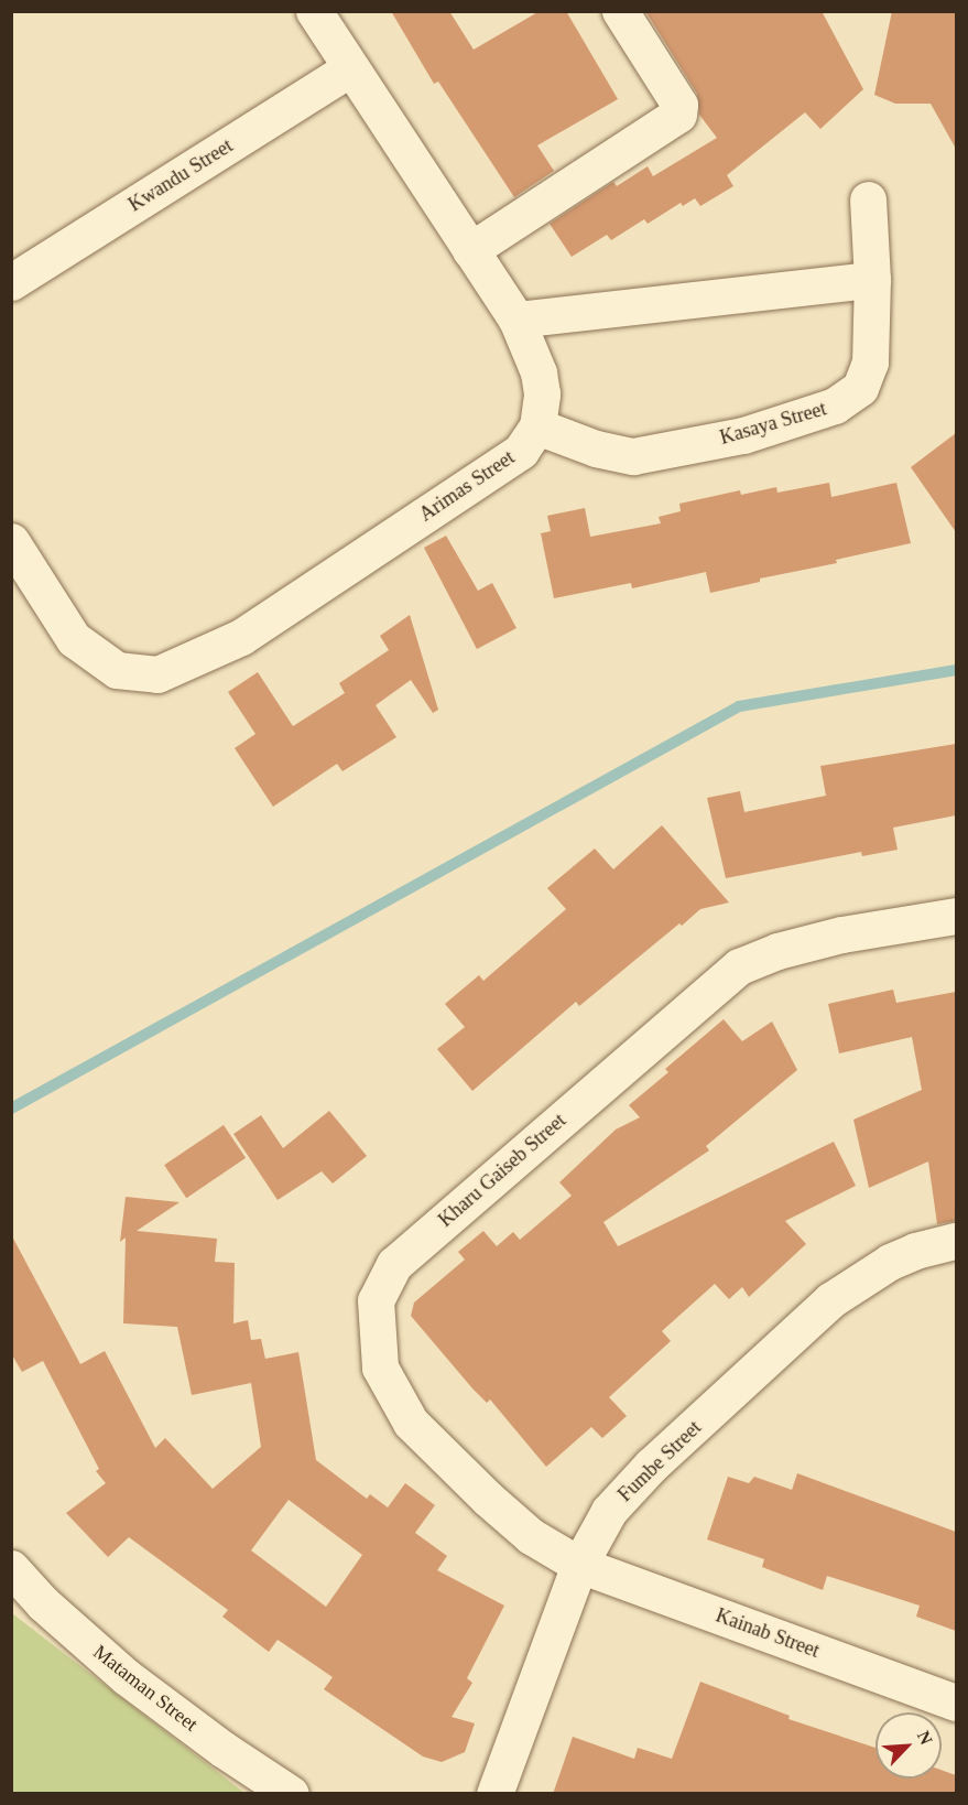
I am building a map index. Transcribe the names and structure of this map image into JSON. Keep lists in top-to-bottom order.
{
  "streets": {
    "street": [
      "Kwandu Street",
      "Kasaya Street",
      "Arimas Street",
      "Kharu Gaiseb Street",
      "Fumbe Street",
      "Kainab Street",
      "Mataman Street"
    ]
  },
  "crossings": [
    ["Kwandu Street", "Arimas Street"],
    ["Kasaya Street", "Arimas Street"],
    ["Kharu Gaiseb Street", "Fumbe Street"],
    ["Kharu Gaiseb Street", "Kainab Street"],
    ["Fumbe Street", "Kainab Street"]
  ],
  "north": "top right"
}
